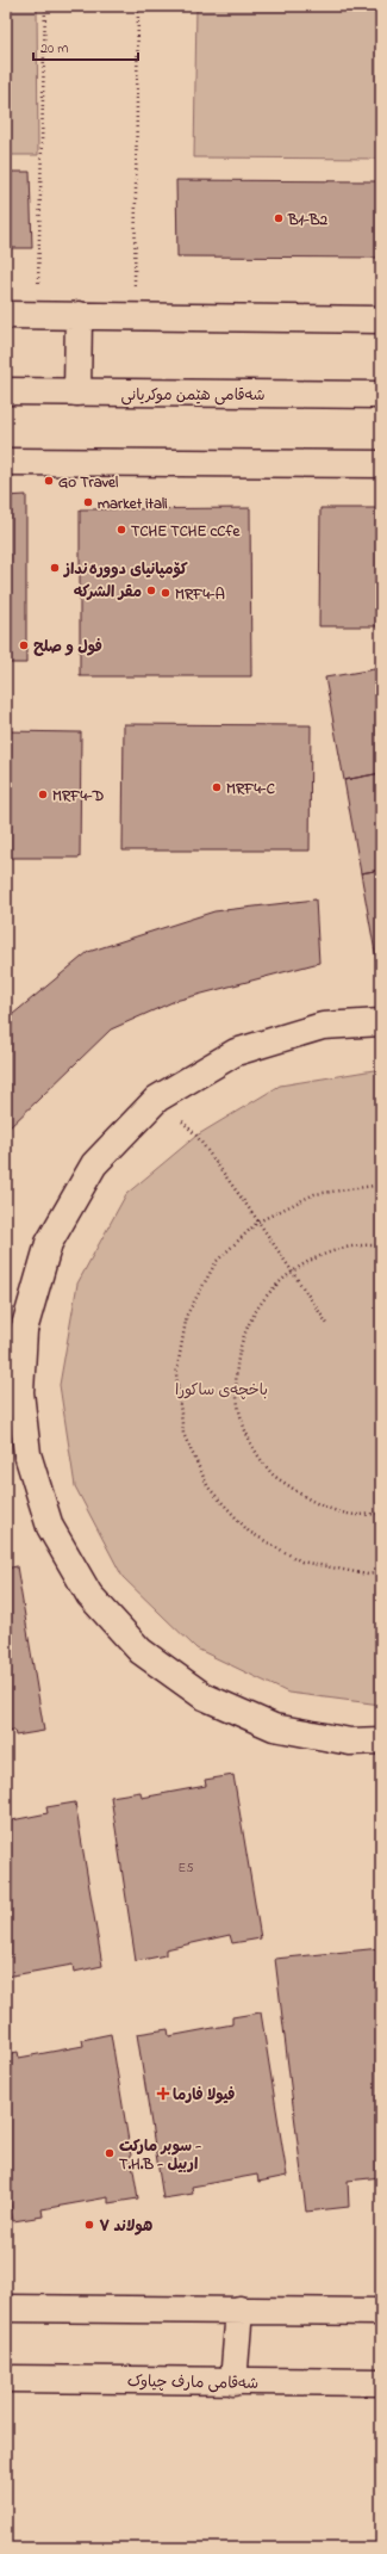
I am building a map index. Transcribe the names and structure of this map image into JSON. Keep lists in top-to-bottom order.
{
  "streets": {
    "street": ["شەقامی هێمن موکریانی", "شەقامی مارف چیاوک"]
  },
  "parks": ["باخچەی ساکورا"],
  "places": {
    "other": [
      "B1-B2",
      "Go Travel",
      "market itali",
      "TCHE TCHE cCfe",
      "کۆمپانیای دوورەنداز",
      "مقر الشركه",
      "MRF4-A",
      "فول و صلح",
      "MRF4-C",
      "MRF4-D",
      "سوبر ماركت - T.H.B - اربيل",
      "هولاند ٧"
    ],
    "health": ["فيولا فارما"]
  },
  "house_numbers": ["E5"],
  "scale_bar": "20 m"
}
